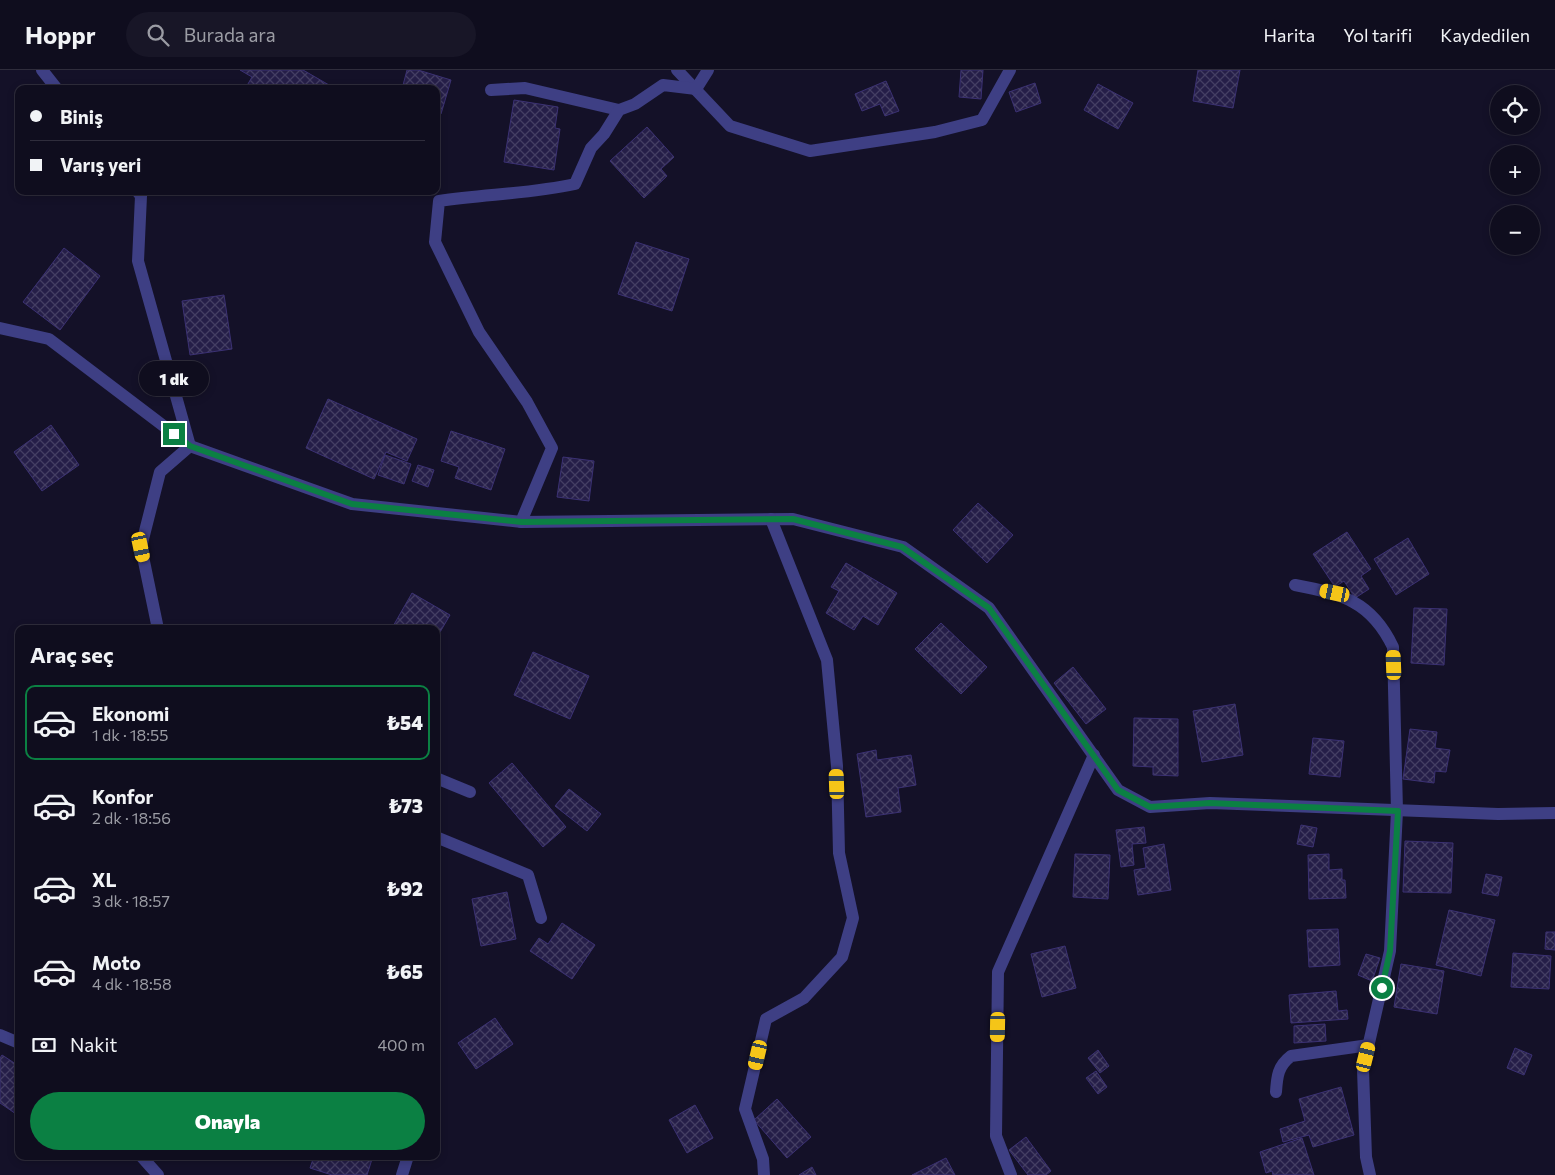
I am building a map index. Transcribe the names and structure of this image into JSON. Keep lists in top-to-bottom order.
{
  "page": {
    "header": "Hoppr",
    "search": "Burada ara",
    "nav": ["Harita", "Yol tarifi", "Kaydedilen"],
    "map_buttons": ["+", "−"],
    "banner": ["Biniş", "Varış yeri"],
    "bubble": "1 dk",
    "heading": "Araç seç",
    "list": [
      {
        "name": "Ekonomi",
        "note": "1 dk · 18:55",
        "value": "₺54"
      },
      {
        "name": "Konfor",
        "note": "2 dk · 18:56",
        "value": "₺73"
      },
      {
        "name": "XL",
        "note": "3 dk · 18:57",
        "value": "₺92"
      },
      {
        "name": "Moto",
        "note": "4 dk · 18:58",
        "value": "₺65"
      }
    ],
    "pay": ["Nakit", "400 m"],
    "buttons": "Onayla"
  }
}
